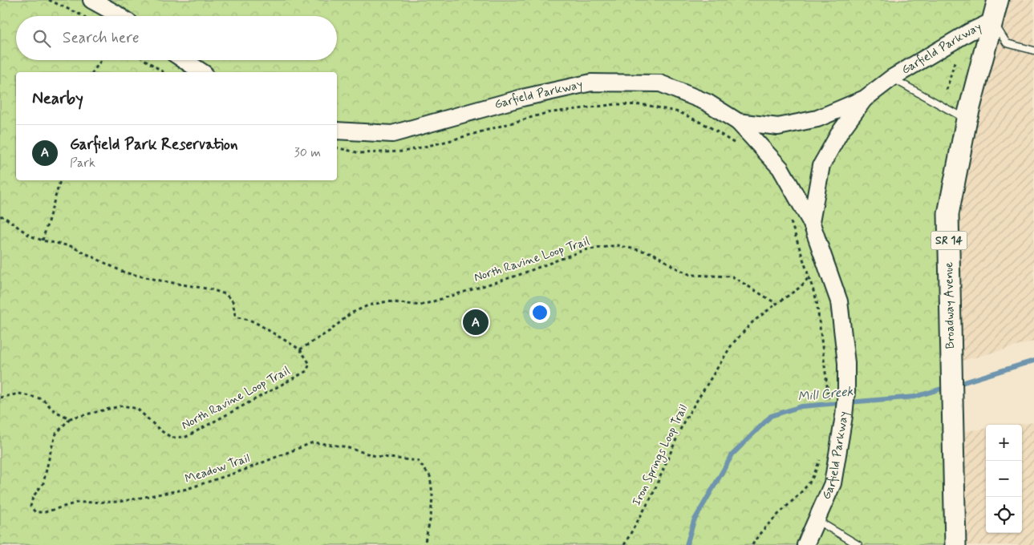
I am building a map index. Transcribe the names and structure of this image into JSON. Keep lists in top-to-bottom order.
{
  "streets": {
    "main road": ["SR 14", "Broadway Avenue"],
    "street": ["Garfield Parkway"],
    "path": ["North Ravine Loop Trail", "Iron Springs Loop Trail", "Meadow Trail"]
  },
  "crossings": [
    ["Garfield Parkway", "Broadway Avenue"],
    ["North Ravine Loop Trail", "Iron Springs Loop Trail"],
    ["North Ravine Loop Trail", "Meadow Trail"]
  ],
  "water": ["Mill Creek"],
  "page": {
    "search": "Search here",
    "heading": "Nearby",
    "list": [
      {
        "mark": "A",
        "name": "Garfield Park Reservation",
        "note": "Park",
        "value": "30 m"
      }
    ],
    "pins": "A",
    "map_buttons": ["+", "−"]
  }
}
